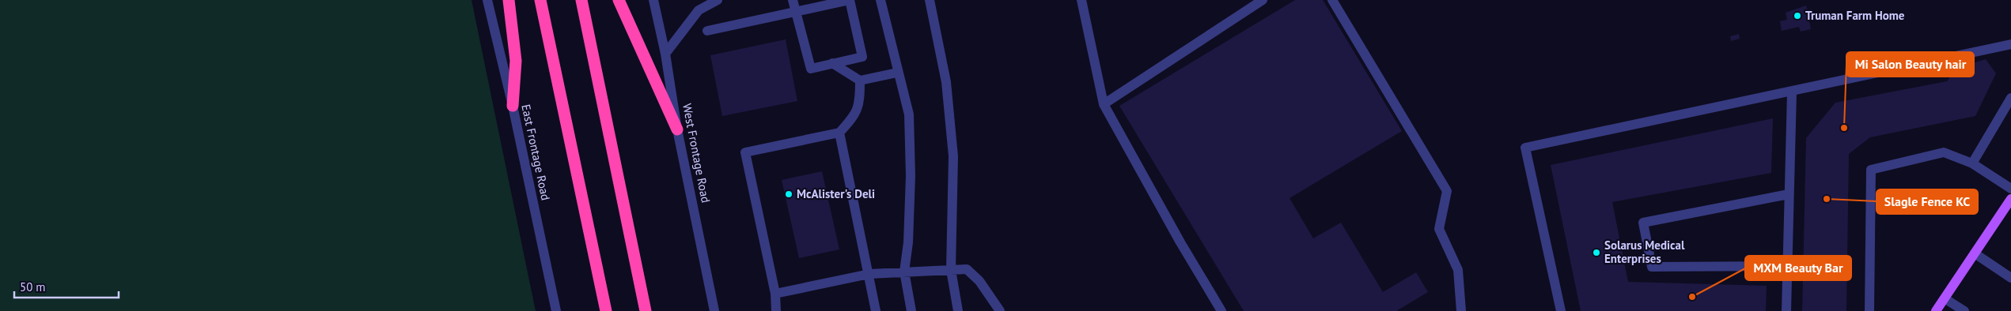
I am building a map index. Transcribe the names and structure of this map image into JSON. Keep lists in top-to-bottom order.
{
  "streets": {
    "street": ["East Frontage Road", "West Frontage Road"]
  },
  "places": [
    "Truman Farm Home",
    "Mi Salon Beauty hair",
    "McAlister's Deli",
    "Slagle Fence KC",
    "Solarus Medical Enterprises",
    "MXM Beauty Bar"
  ],
  "scale_bar": "50 m"
}
